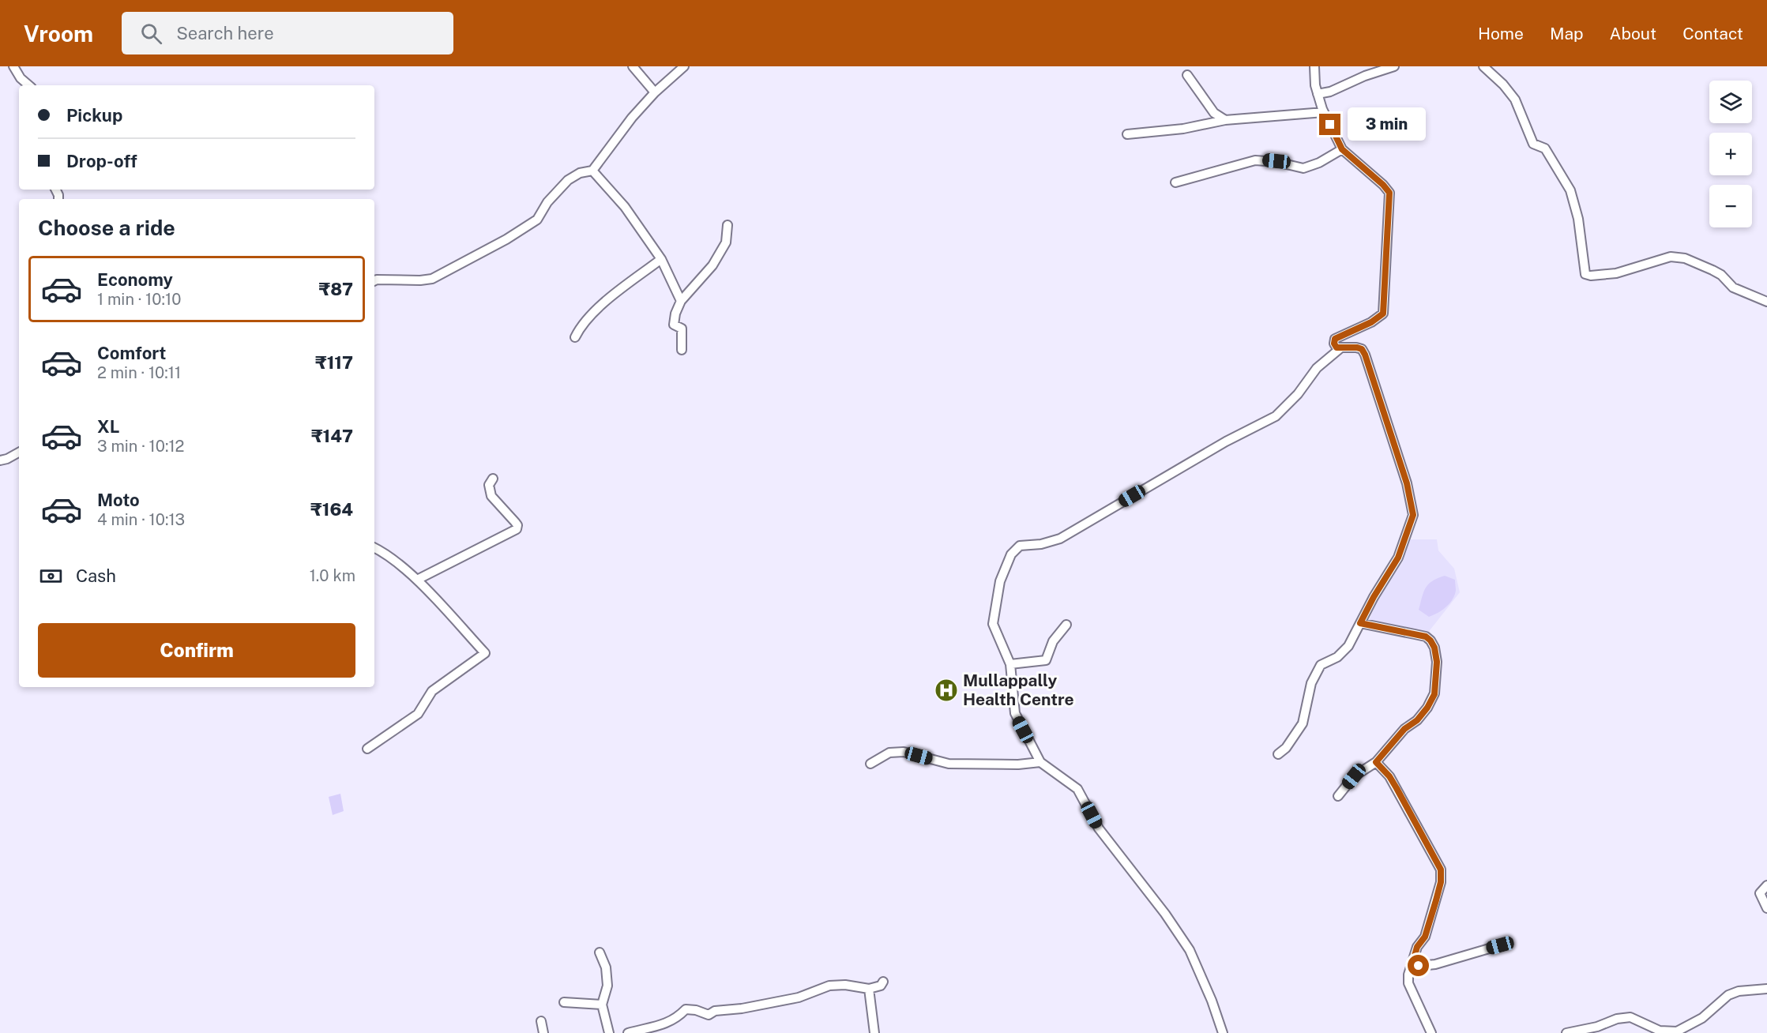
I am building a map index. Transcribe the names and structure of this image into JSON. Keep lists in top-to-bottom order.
{
  "places": {
    "hospital": ["Mullappally Health Centre"]
  },
  "page": {
    "header": "Vroom",
    "search": "Search here",
    "nav": [
      "Home",
      "Map",
      "About",
      "Contact"
    ],
    "map_buttons": ["+", "−"],
    "banner": ["Pickup", "Drop-off"],
    "bubble": "3 min",
    "heading": "Choose a ride",
    "list": [
      {
        "name": "Economy",
        "note": "1 min · 10:10",
        "value": "₹87"
      },
      {
        "name": "Comfort",
        "note": "2 min · 10:11",
        "value": "₹117"
      },
      {
        "name": "XL",
        "note": "3 min · 10:12",
        "value": "₹147"
      },
      {
        "name": "Moto",
        "note": "4 min · 10:13",
        "value": "₹164"
      }
    ],
    "pay": ["Cash", "1.0 km"],
    "buttons": "Confirm"
  }
}
